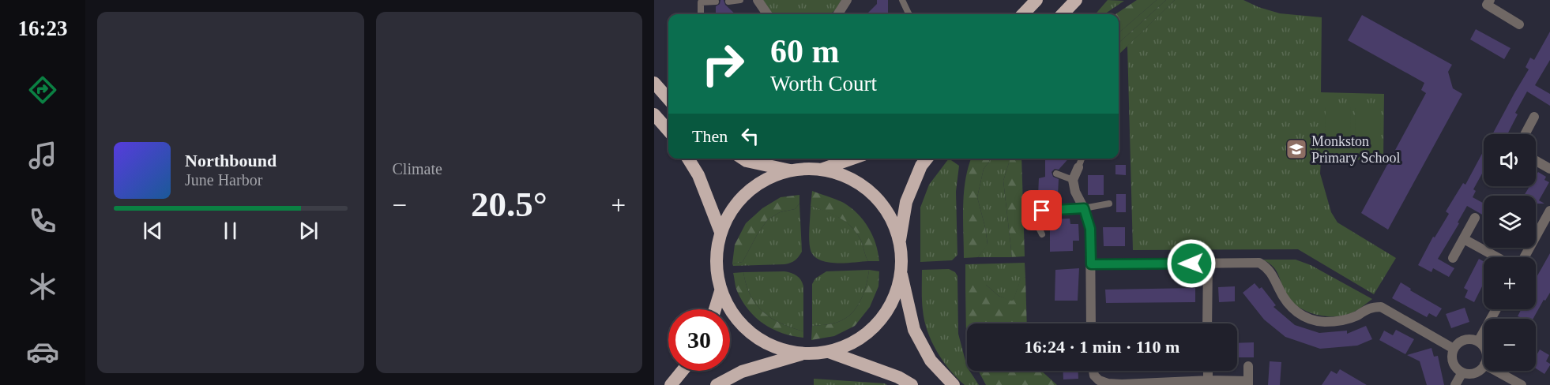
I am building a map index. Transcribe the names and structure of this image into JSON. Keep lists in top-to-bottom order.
{
  "places": {
    "school or university": ["Monkston Primary School"]
  },
  "page": {
    "tabs": "16:23",
    "tile": "Climate",
    "turn": ["60 m", "Worth Court"],
    "then": "Then",
    "map_buttons": ["+", "−"],
    "song": ["Northbound", "June Harbor"],
    "heat": ["−", "20.5°", "+"],
    "limit": "30",
    "trip": "16:24 · 1 min · 110 m"
  }
}
